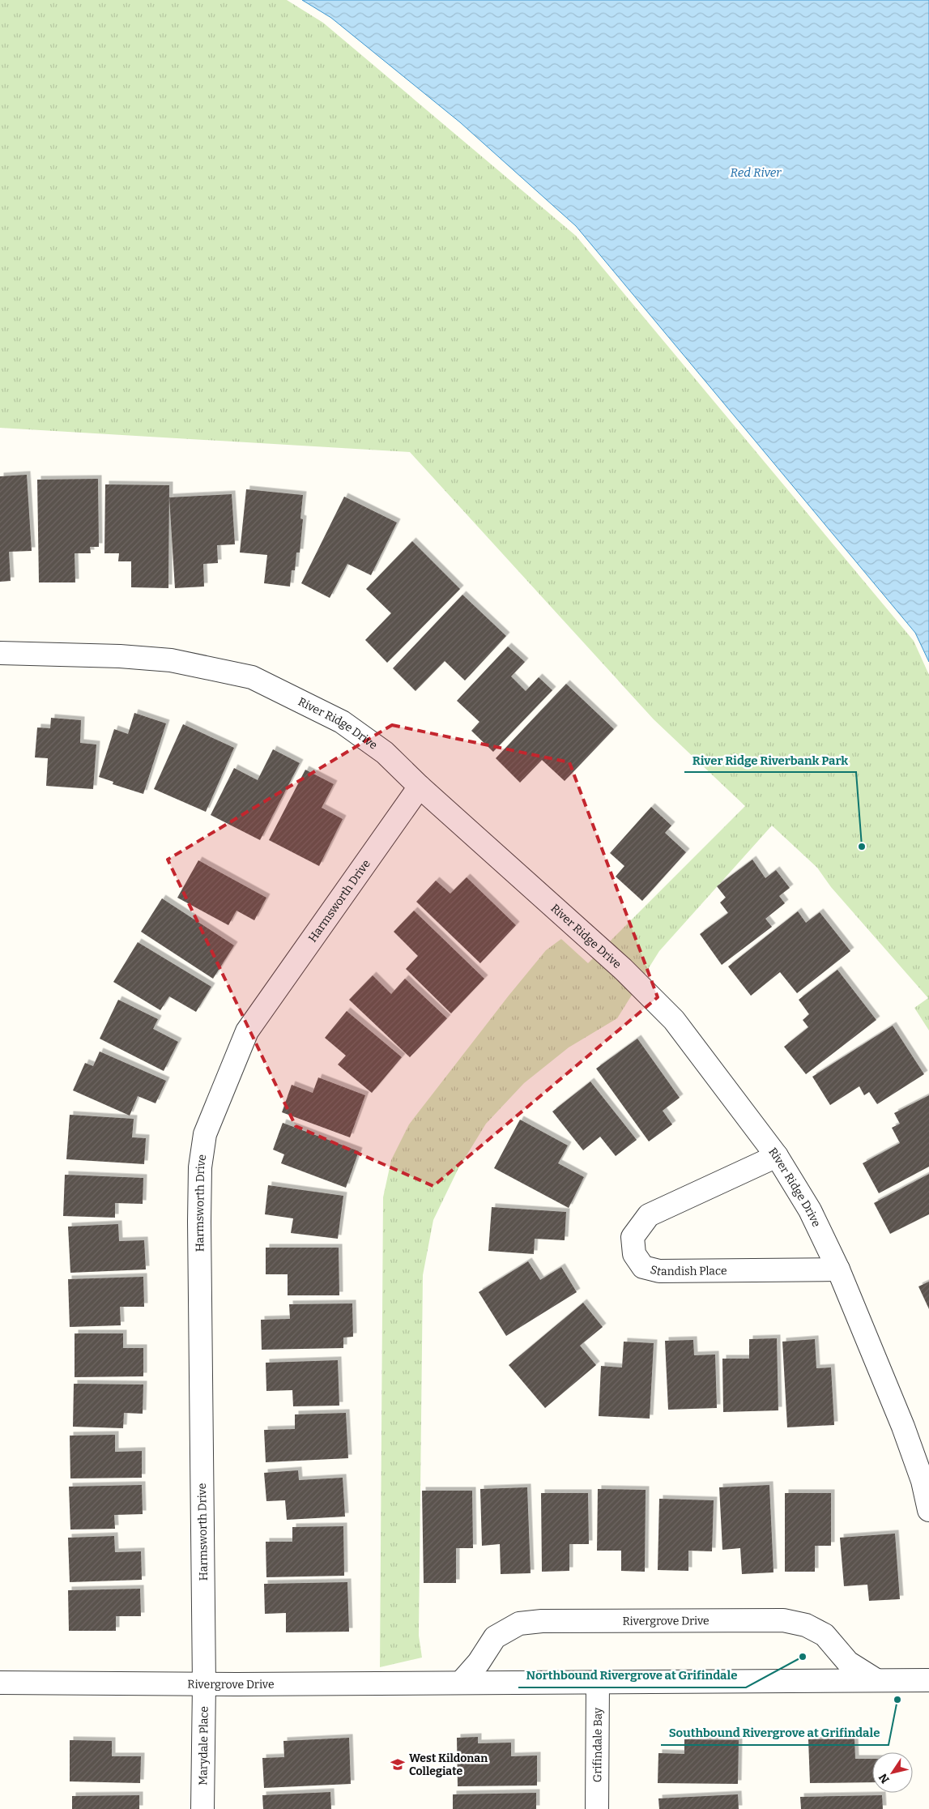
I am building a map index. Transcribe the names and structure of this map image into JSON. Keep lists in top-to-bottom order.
{
  "streets": {
    "street": [
      "River Ridge Drive",
      "Harmsworth Drive",
      "Standish Place",
      "Rivergrove Drive",
      "Grifindale Bay",
      "Marydale Place"
    ]
  },
  "crossings": [
    ["River Ridge Drive", "Harmsworth Drive"],
    ["River Ridge Drive", "Standish Place"],
    ["Harmsworth Drive", "Rivergrove Drive"],
    ["Harmsworth Drive", "Marydale Place"],
    ["Rivergrove Drive", "Grifindale Bay"],
    ["Rivergrove Drive", "Marydale Place"]
  ],
  "water": ["Red River"],
  "places": {
    "other": ["River Ridge Riverbank Park", "Northbound Rivergrove at Grifindale", "Southbound Rivergrove at Grifindale"],
    "school or university": ["West Kildonan Collegiate"]
  },
  "north": "bottom left"
}
